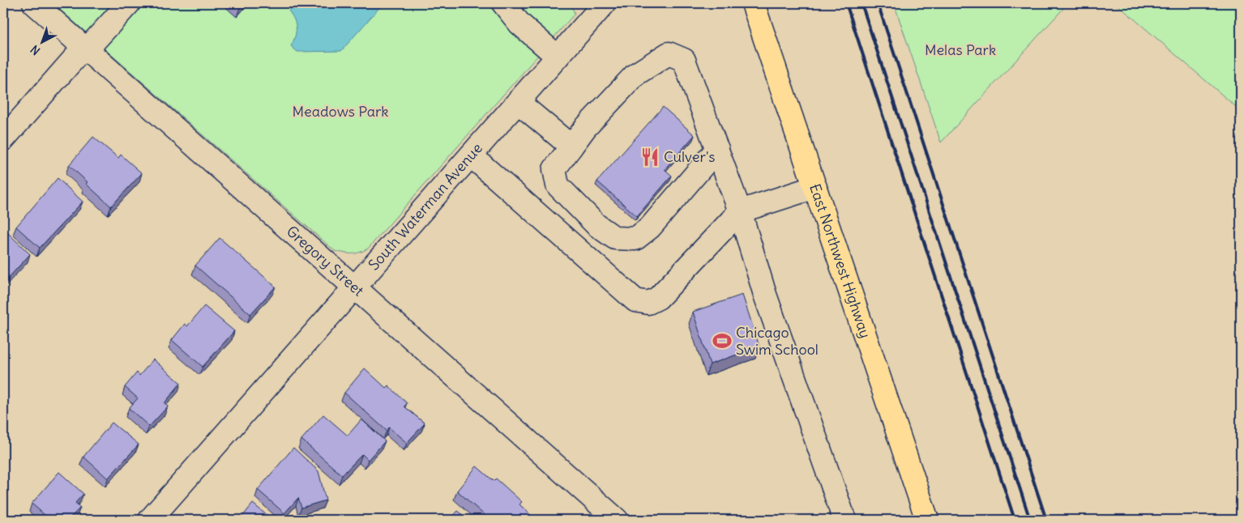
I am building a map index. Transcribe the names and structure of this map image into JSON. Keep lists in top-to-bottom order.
{
  "streets": {
    "main road": ["East Northwest Highway"],
    "street": ["South Waterman Avenue", "Gregory Street"]
  },
  "crossings": [
    ["South Waterman Avenue", "Gregory Street"]
  ],
  "parks": ["Melas Park", "Meadows Park"],
  "places": {
    "restaurant": ["Culver's"],
    "sports": ["Chicago Swim School"]
  },
  "north": "bottom left"
}
